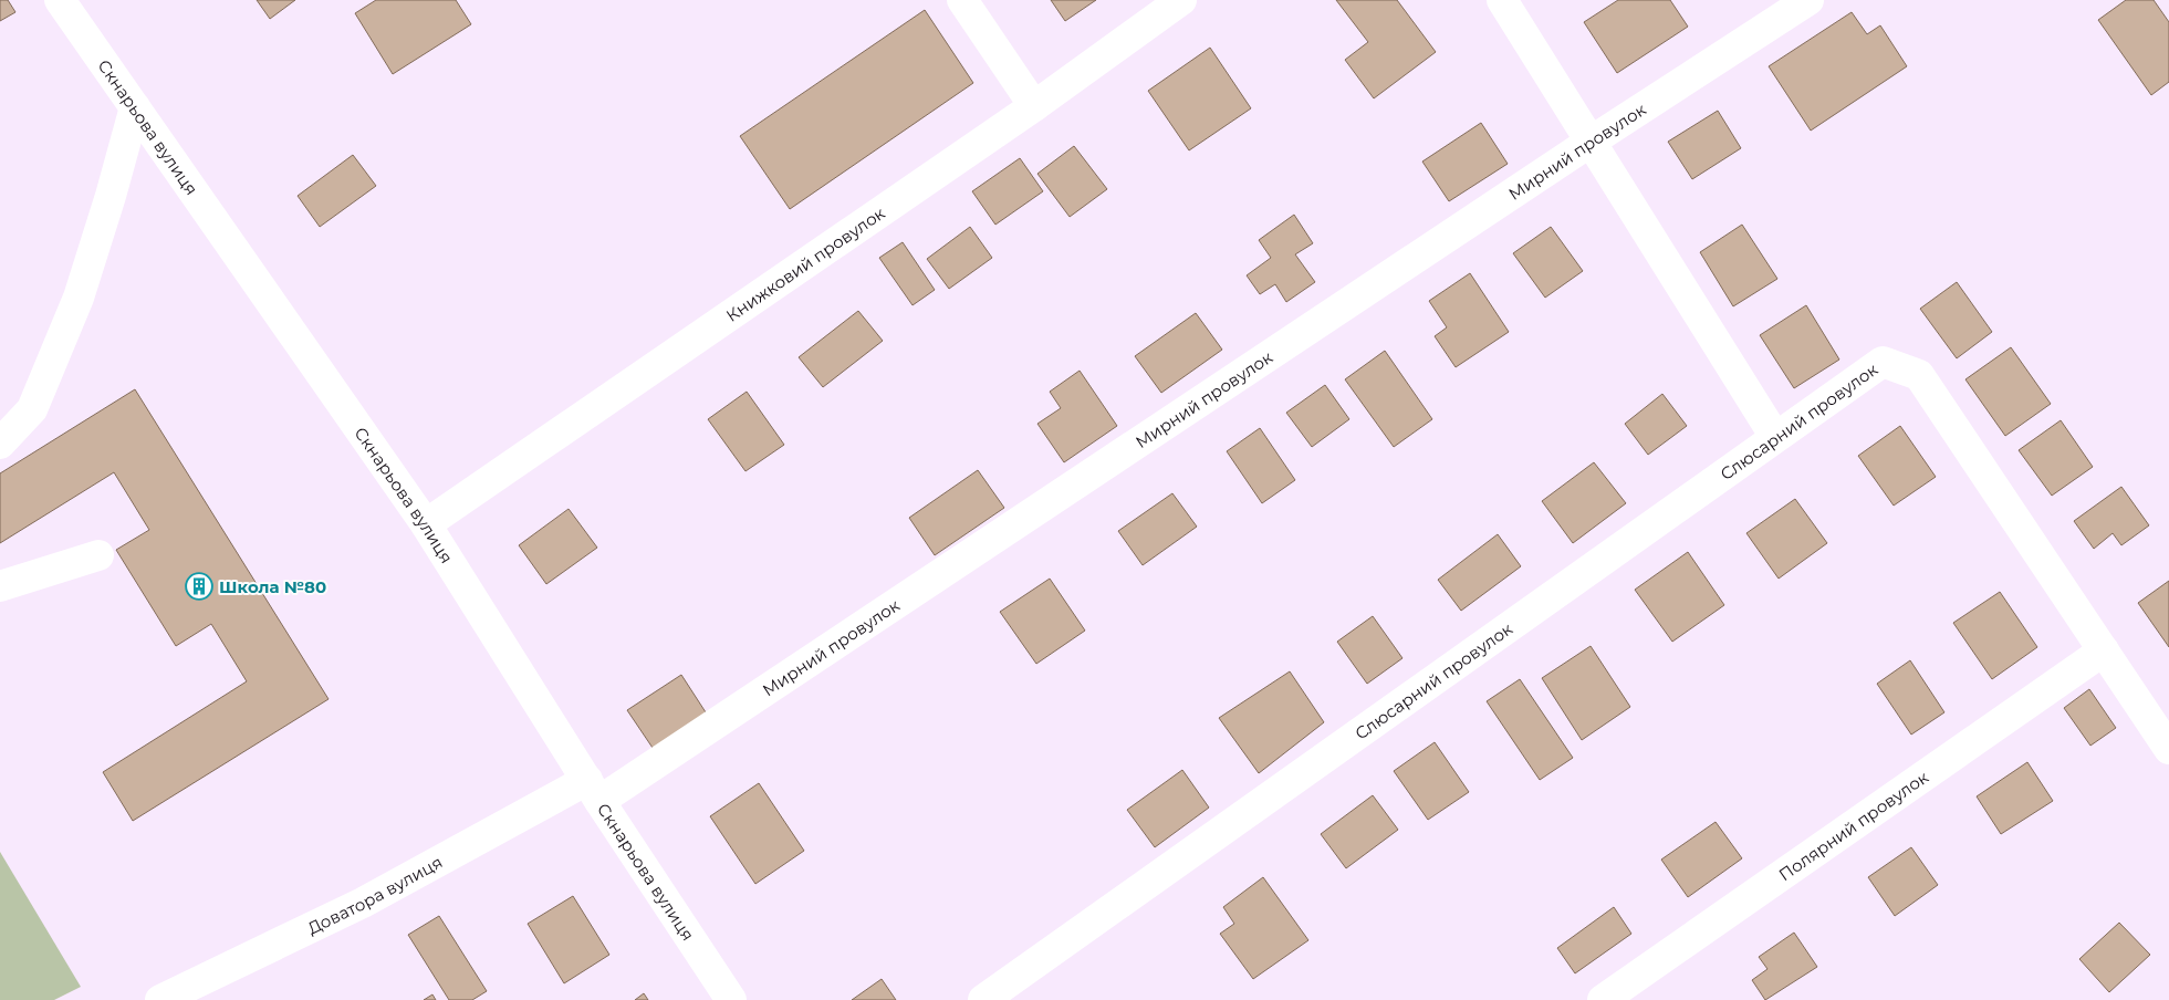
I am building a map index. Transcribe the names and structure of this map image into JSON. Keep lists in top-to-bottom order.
{
  "streets": {
    "street": [
      "Скнарьова вулиця",
      "Мирний провулок",
      "Книжковий провулок",
      "Слюсарний провулок",
      "Полярний провулок",
      "Доватора вулиця"
    ]
  },
  "crossings": [
    ["Скнарьова вулиця", "Мирний провулок"],
    ["Скнарьова вулиця", "Книжковий провулок"],
    ["Скнарьова вулиця", "Доватора вулиця"],
    ["Мирний провулок", "Доватора вулиця"],
    ["Слюсарний провулок", "Полярний провулок"]
  ],
  "places": {
    "building": ["Школа №80"]
  }
}
